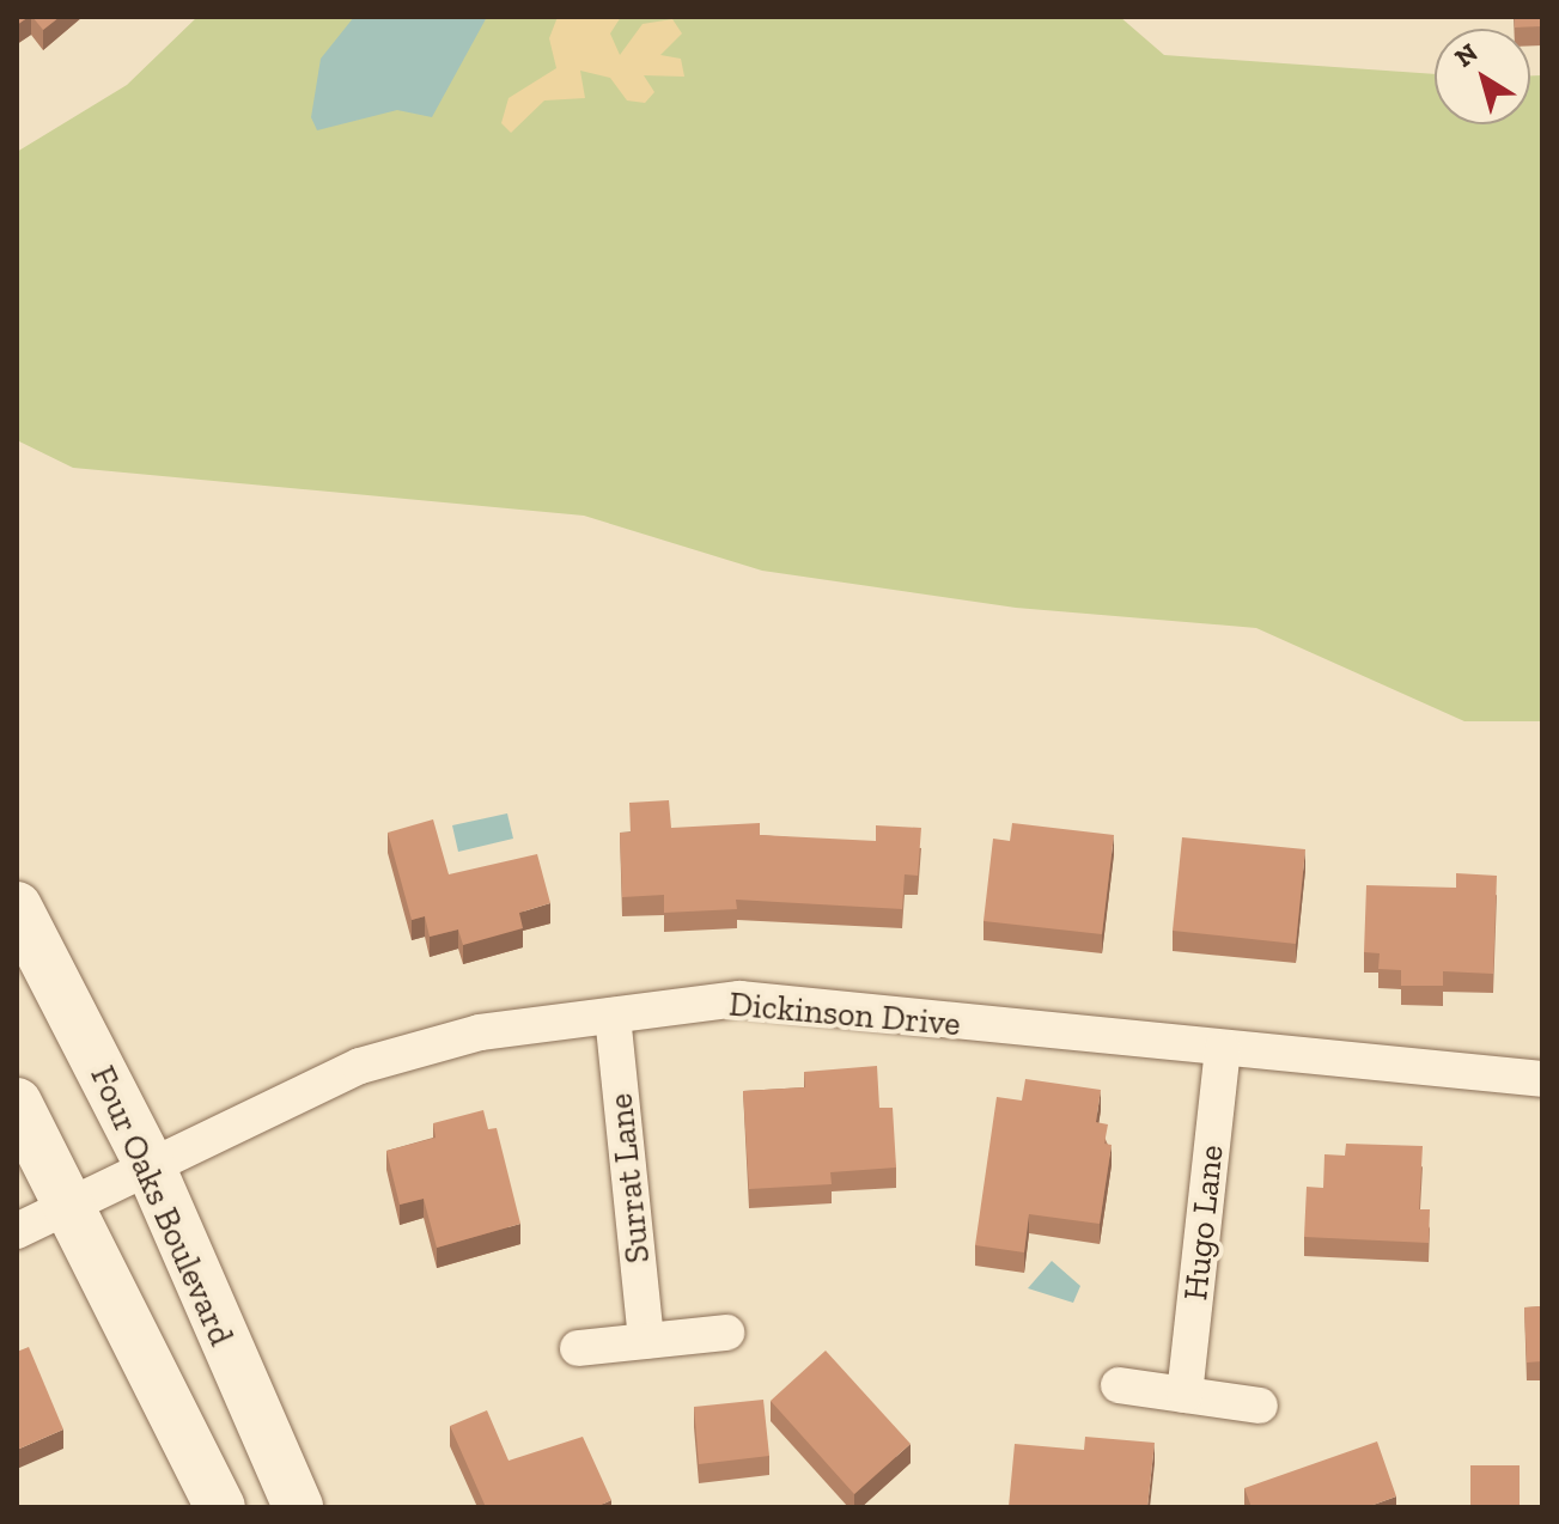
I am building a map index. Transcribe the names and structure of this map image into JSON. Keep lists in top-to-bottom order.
{
  "streets": {
    "street": [
      "Dickinson Drive",
      "Surrat Lane",
      "Four Oaks Boulevard",
      "Hugo Lane"
    ]
  },
  "crossings": [
    ["Dickinson Drive", "Surrat Lane"],
    ["Dickinson Drive", "Four Oaks Boulevard"],
    ["Dickinson Drive", "Hugo Lane"]
  ],
  "north": "top left"
}
